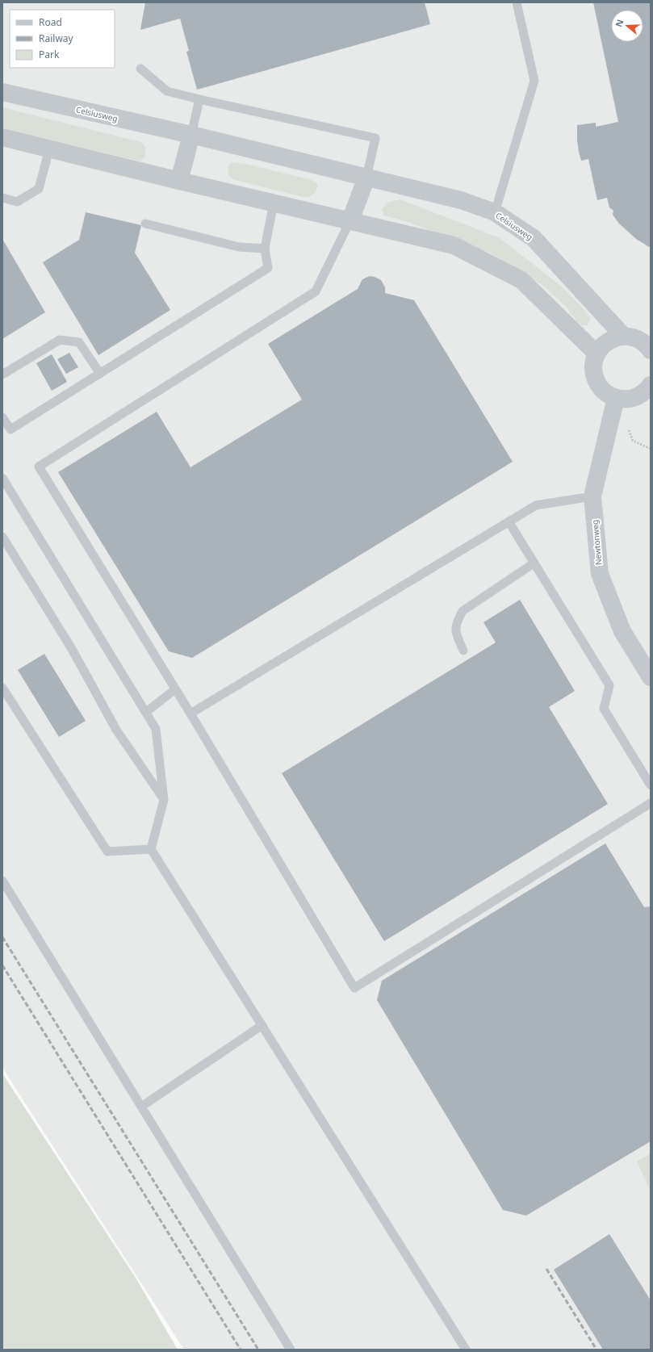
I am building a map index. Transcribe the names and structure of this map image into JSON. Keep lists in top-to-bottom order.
{
  "streets": {
    "street": ["Celsiusweg", "Newtonweg"]
  },
  "legend": ["Road", "Railway", "Park"],
  "north": "left"
}
